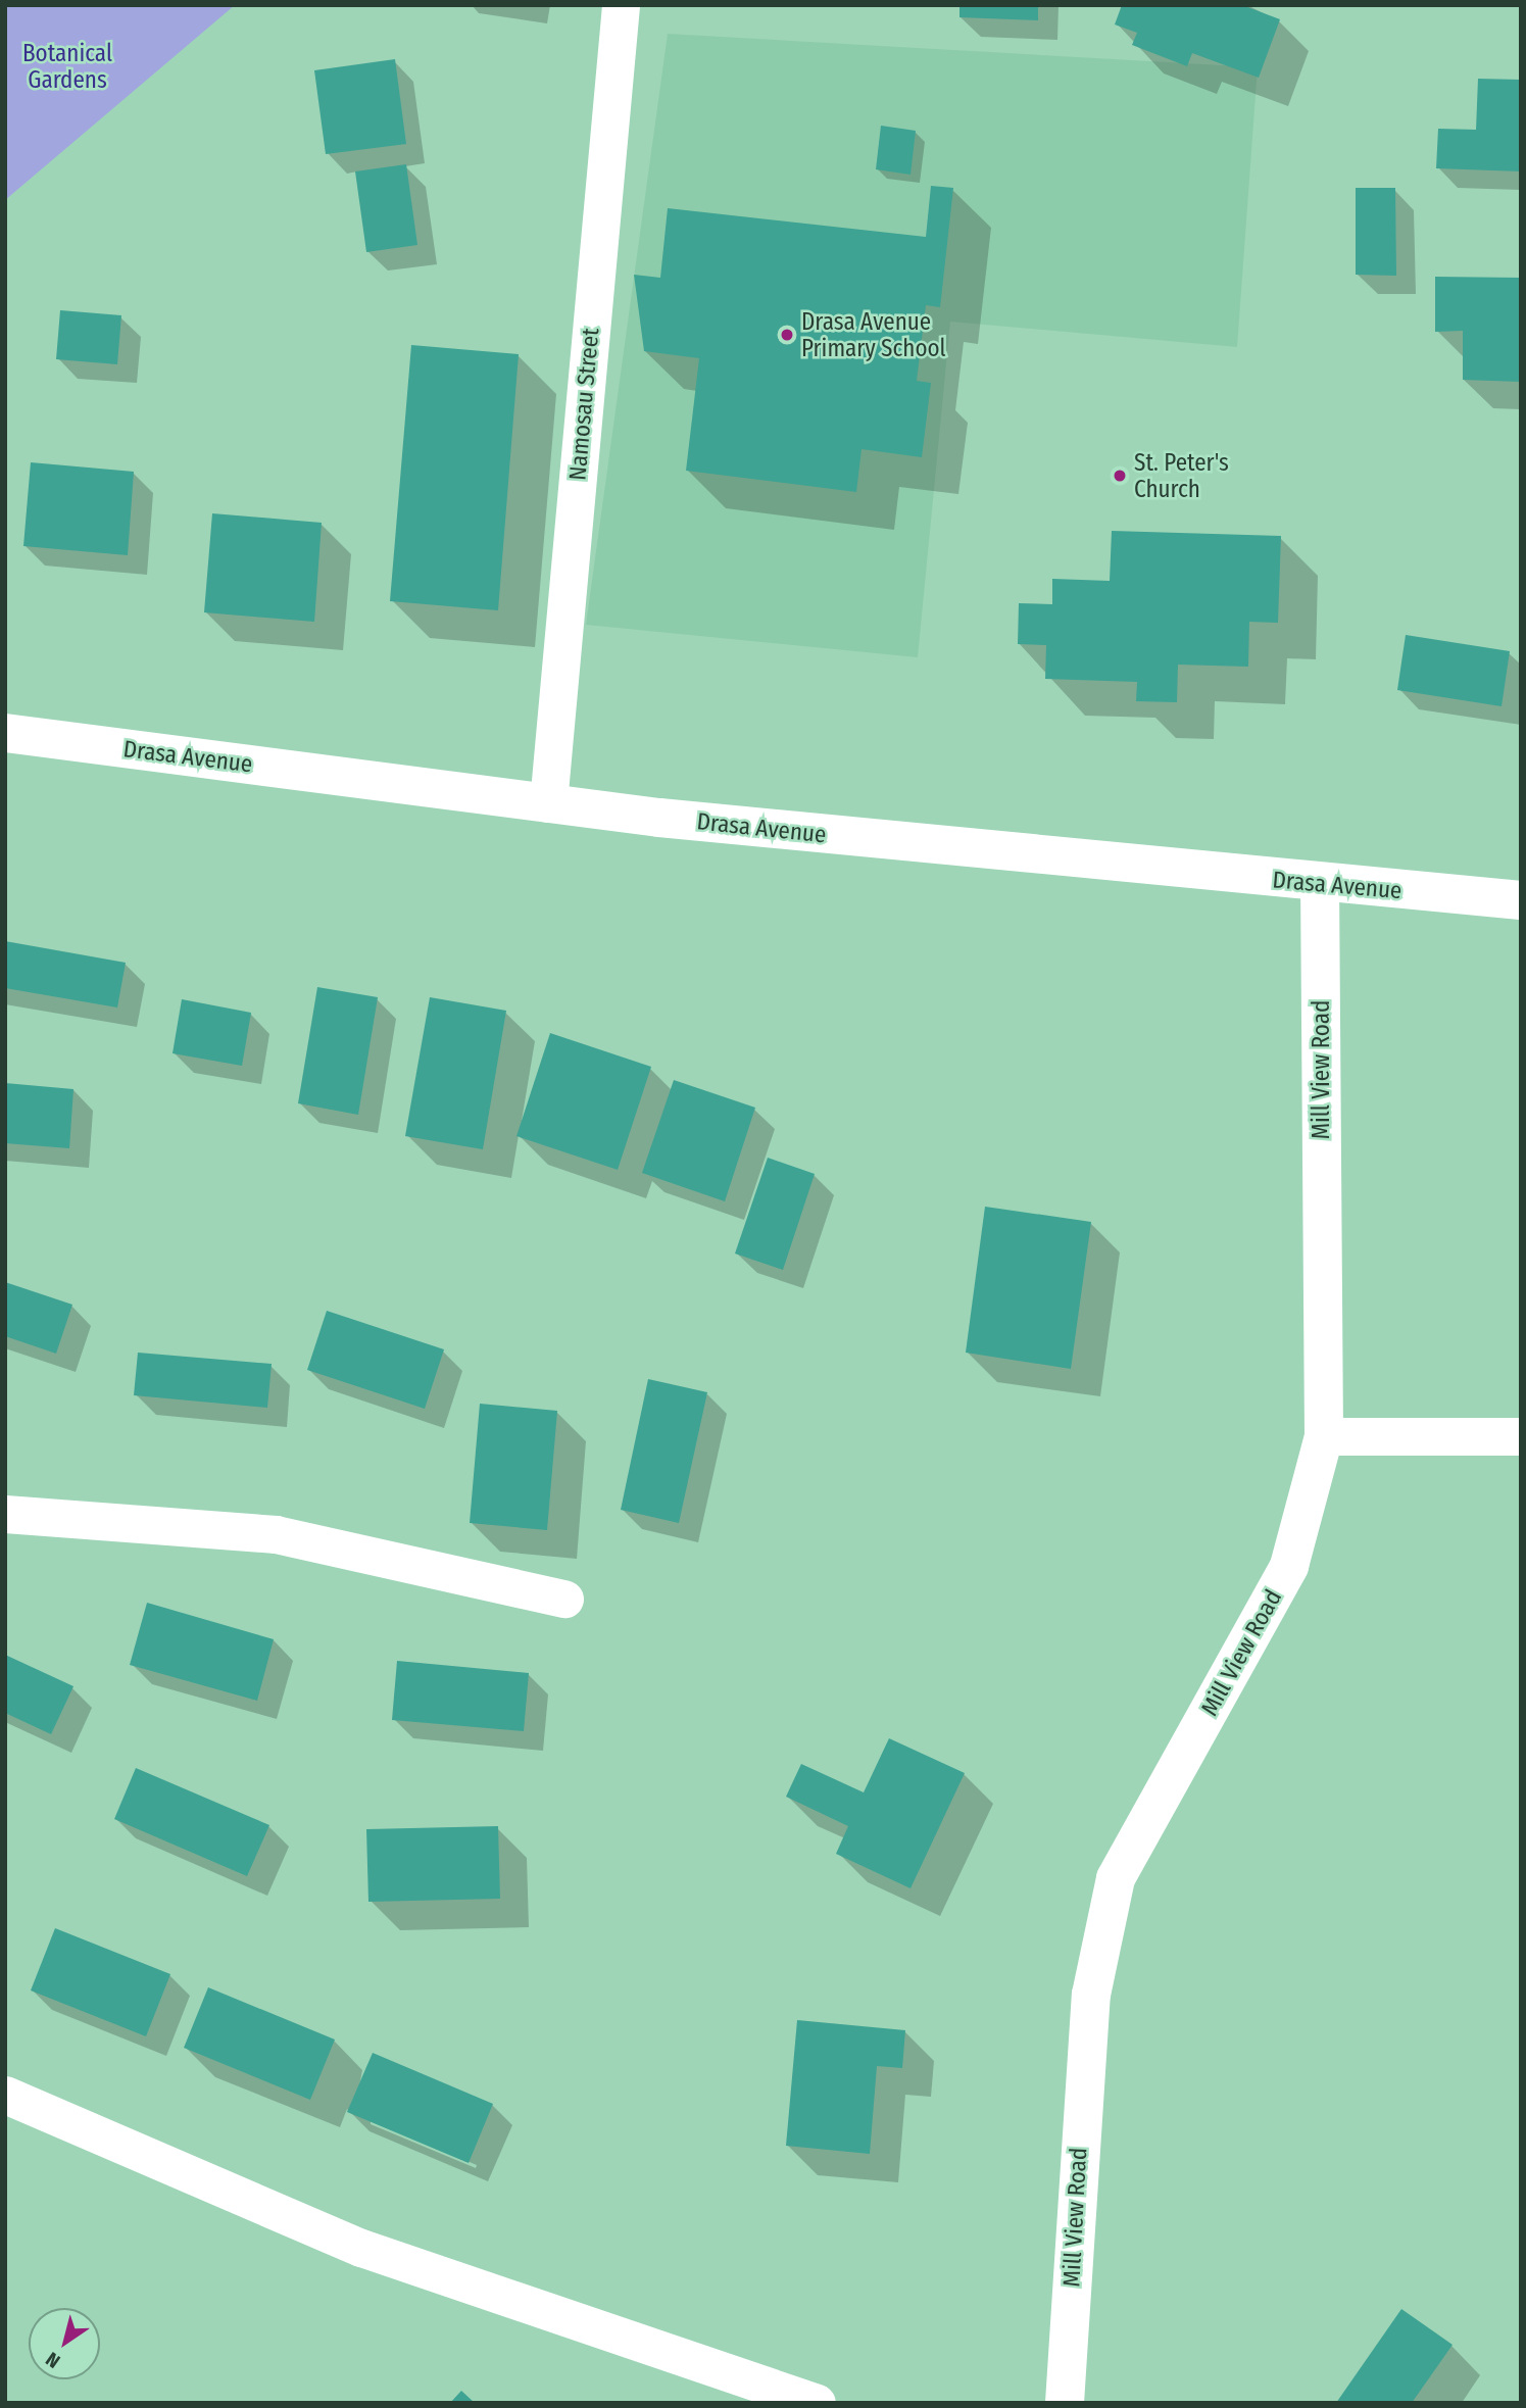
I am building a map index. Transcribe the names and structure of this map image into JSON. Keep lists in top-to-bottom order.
{
  "streets": {
    "main road": ["Drasa Avenue", "Mill View Road"],
    "street": ["Namosau Street"]
  },
  "crossings": [
    ["Namosau Street", "Drasa Avenue"],
    ["Drasa Avenue", "Mill View Road"]
  ],
  "parks": ["Botanical Gardens"],
  "places": ["Drasa Avenue Primary School", "St. Peter's Church"],
  "north": "bottom left"
}
